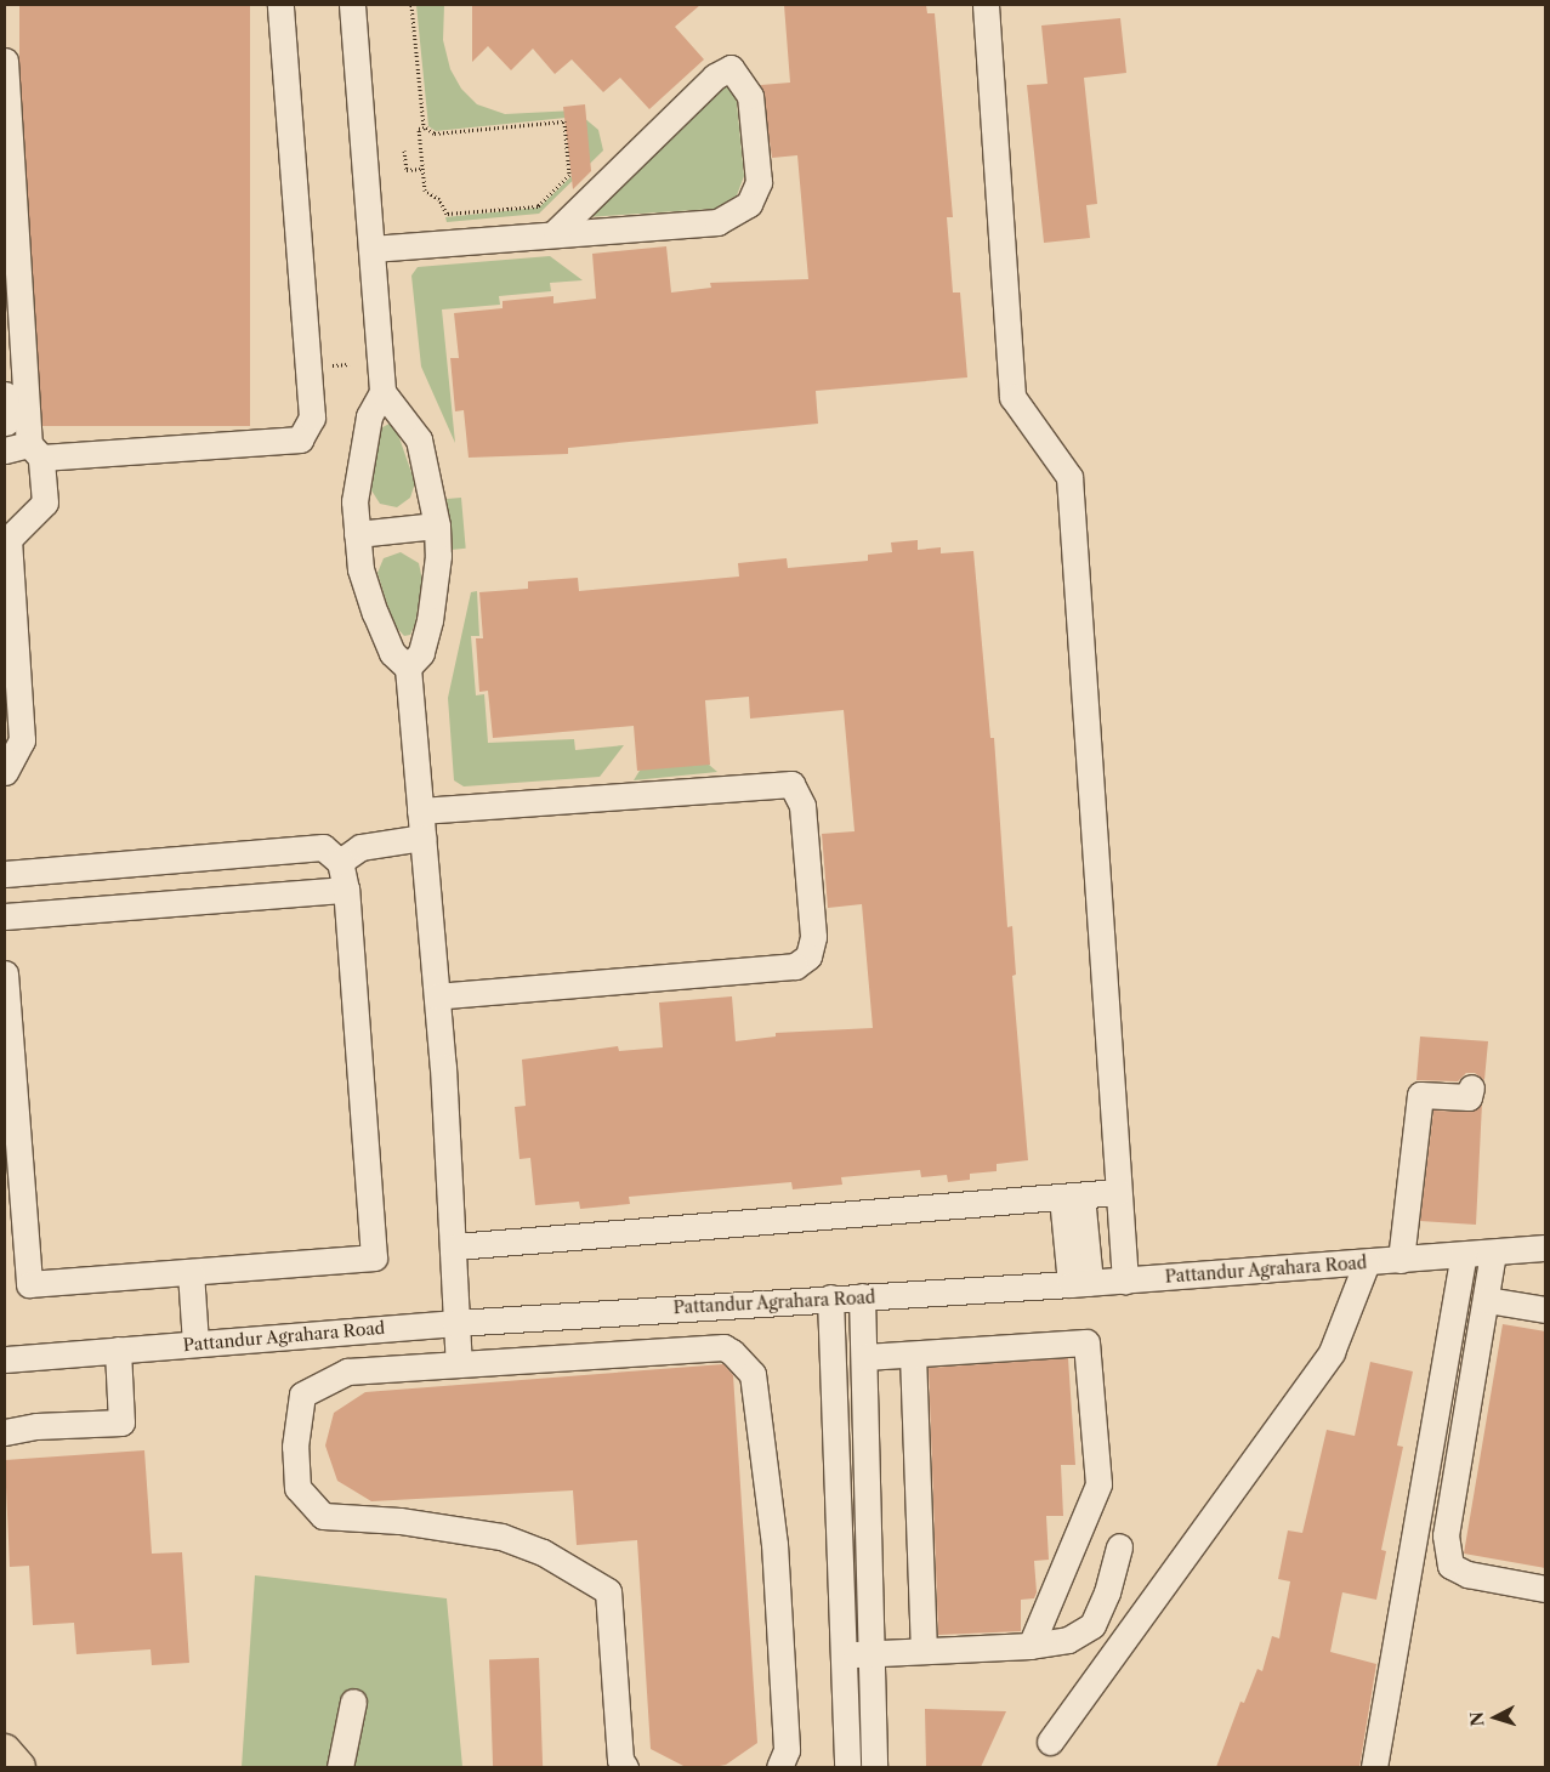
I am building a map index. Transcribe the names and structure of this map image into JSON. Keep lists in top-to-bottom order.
{
  "streets": {
    "street": ["Pattandur Agrahara Road"]
  },
  "north": "left"
}
